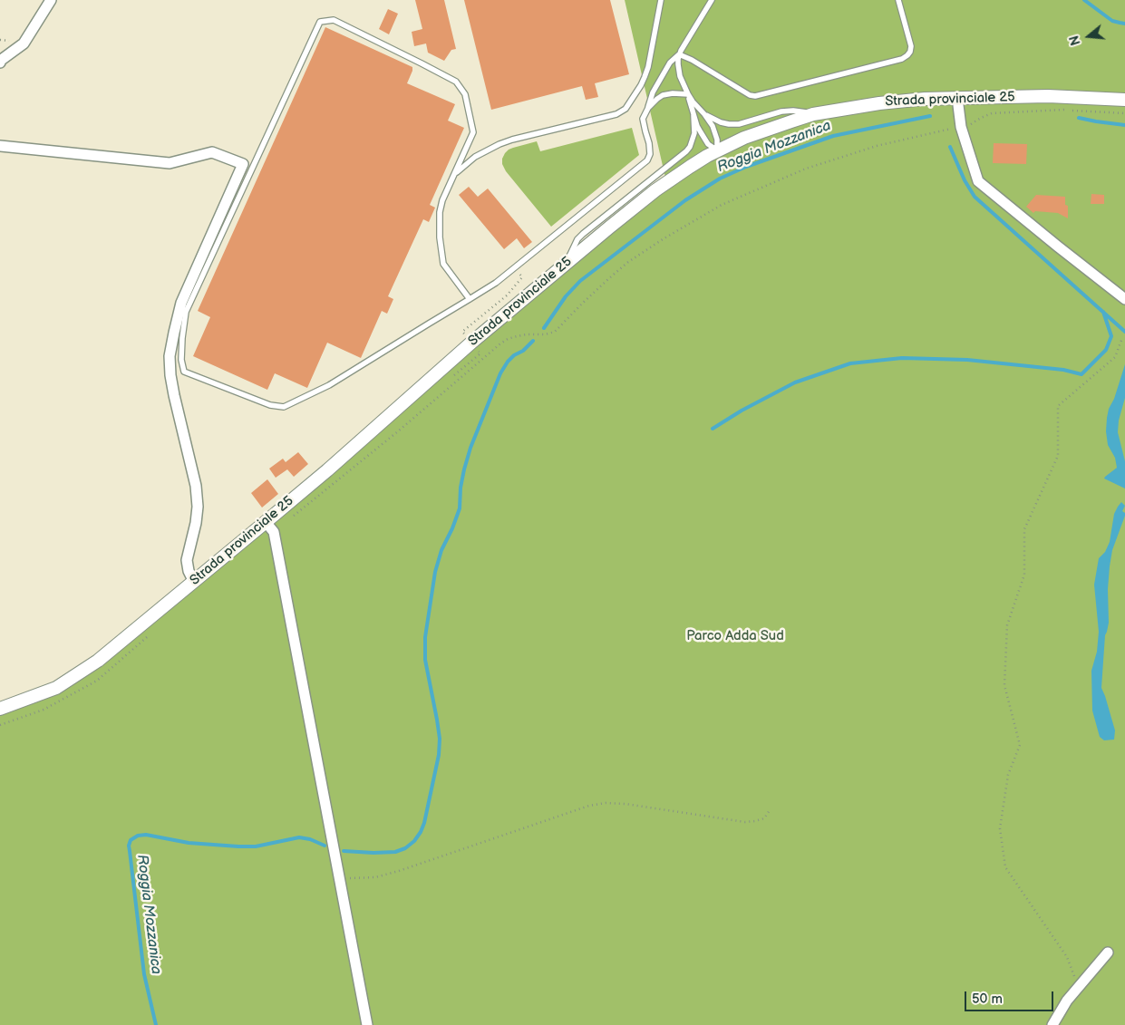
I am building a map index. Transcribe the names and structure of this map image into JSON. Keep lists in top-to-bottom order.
{
  "streets": {
    "street": ["Strada provinciale 25"]
  },
  "water": ["Roggia Mozzanica"],
  "parks": ["Parco Adda Sud"],
  "scale_bar": "50 m",
  "north": "left"
}
